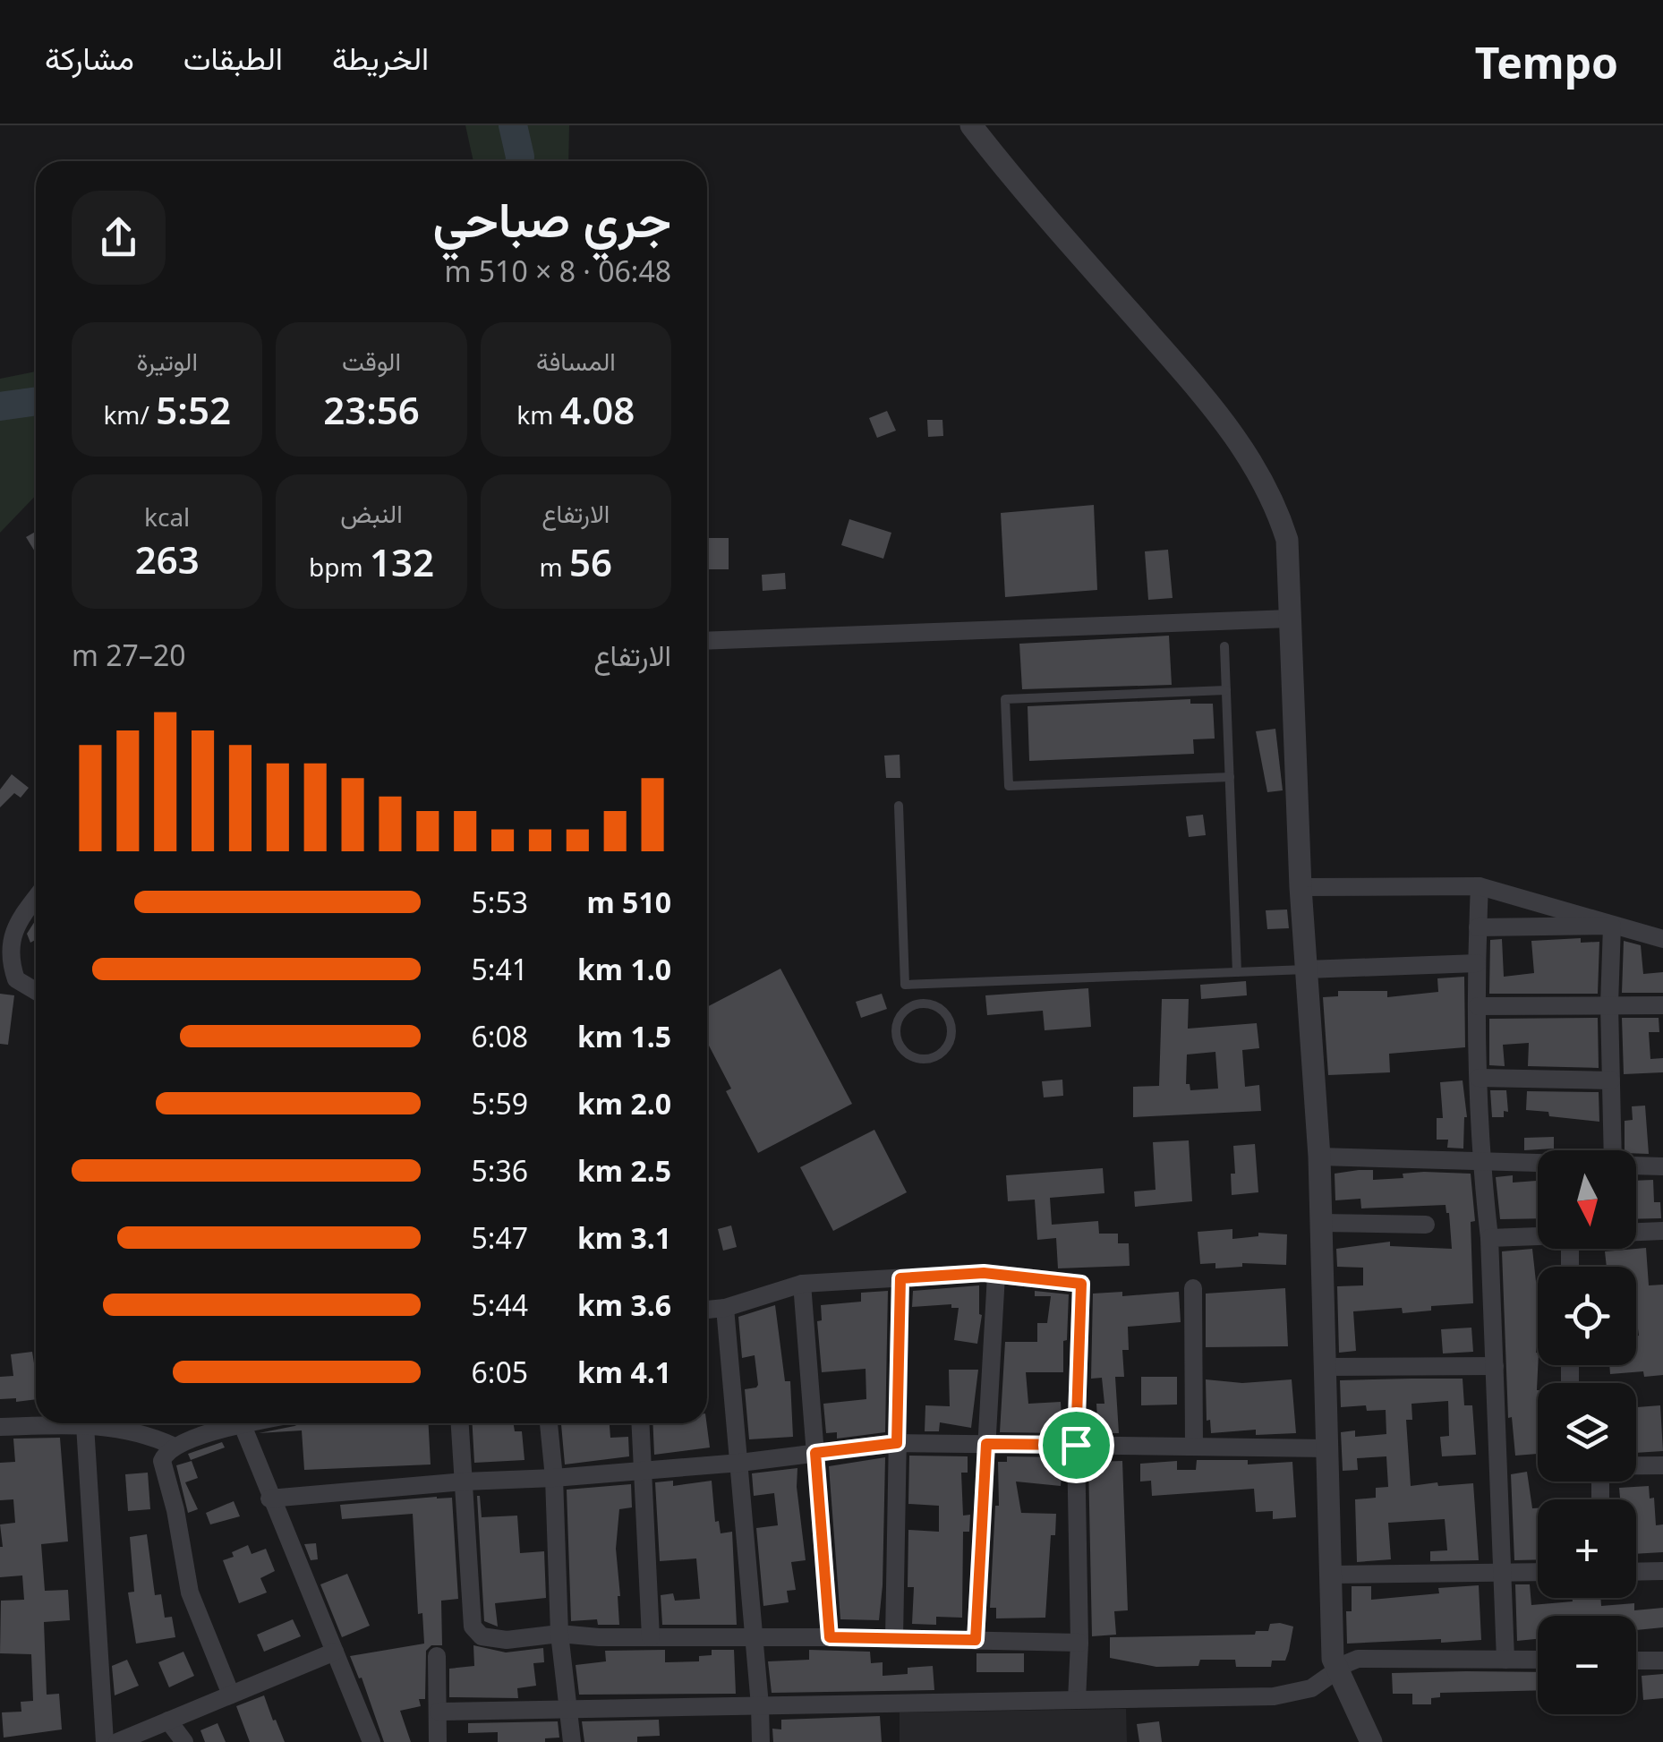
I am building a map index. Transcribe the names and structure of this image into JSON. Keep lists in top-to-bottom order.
{
  "north": "bottom",
  "page": {
    "header": "Tempo",
    "nav": ["الخريطة", "الطبقات", "مشاركة"],
    "heading": ["جري صباحي", "06:48 · 8 × 510 m"],
    "stats": [
      ["المسافة", "4.08 km"],
      ["الوقت", "23:56"],
      ["الوتيرة", "5:52 /km"],
      ["الارتفاع", "56 m"],
      ["النبض", "132 bpm"],
      ["kcal", "263"]
    ],
    "chart": ["الارتفاع", "20–27 m"],
    "list": [
      {
        "name": "510 m",
        "note": "5:53"
      },
      {
        "name": "1.0 km",
        "note": "5:41"
      },
      {
        "name": "1.5 km",
        "note": "6:08"
      },
      {
        "name": "2.0 km",
        "note": "5:59"
      },
      {
        "name": "2.5 km",
        "note": "5:36"
      },
      {
        "name": "3.1 km",
        "note": "5:47"
      },
      {
        "name": "3.6 km",
        "note": "5:44"
      },
      {
        "name": "4.1 km",
        "note": "6:05"
      }
    ],
    "map_buttons": ["+", "−"]
  }
}
